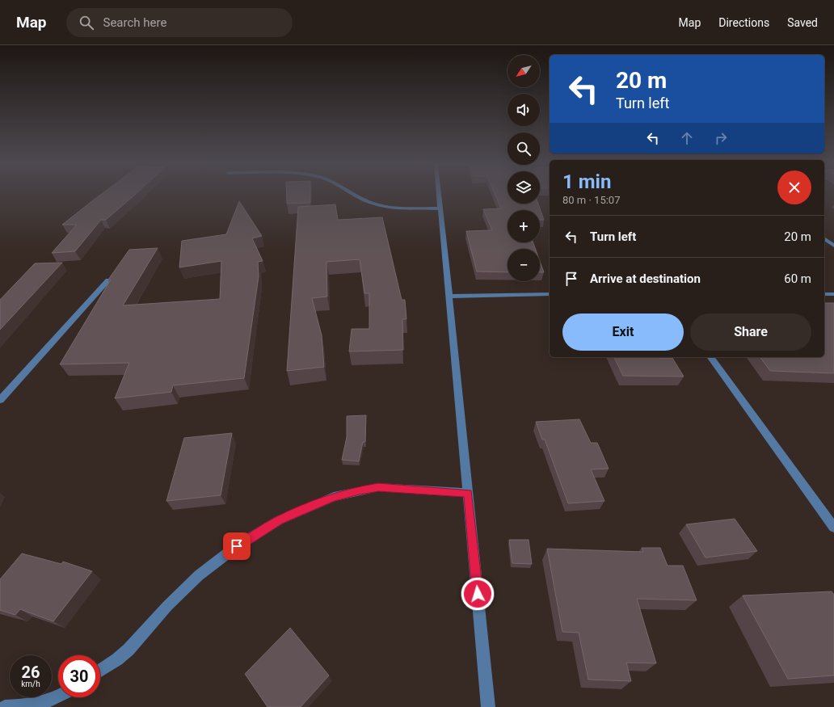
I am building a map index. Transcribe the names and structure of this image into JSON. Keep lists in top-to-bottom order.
{
  "north": "bottom left",
  "page": {
    "header": "Map",
    "search": "Search here",
    "nav": ["Map", "Directions", "Saved"],
    "map_buttons": ["+", "−"],
    "turn": ["20 m", "Turn left"],
    "heading": ["1 min", "80 m · 15:07"],
    "list": [
      {
        "name": "Turn left",
        "value": "20 m"
      },
      {
        "name": "Arrive at destination",
        "value": "60 m"
      }
    ],
    "buttons": ["Exit", "Share"],
    "speed": "26 km/h",
    "limit": "30"
  }
}
